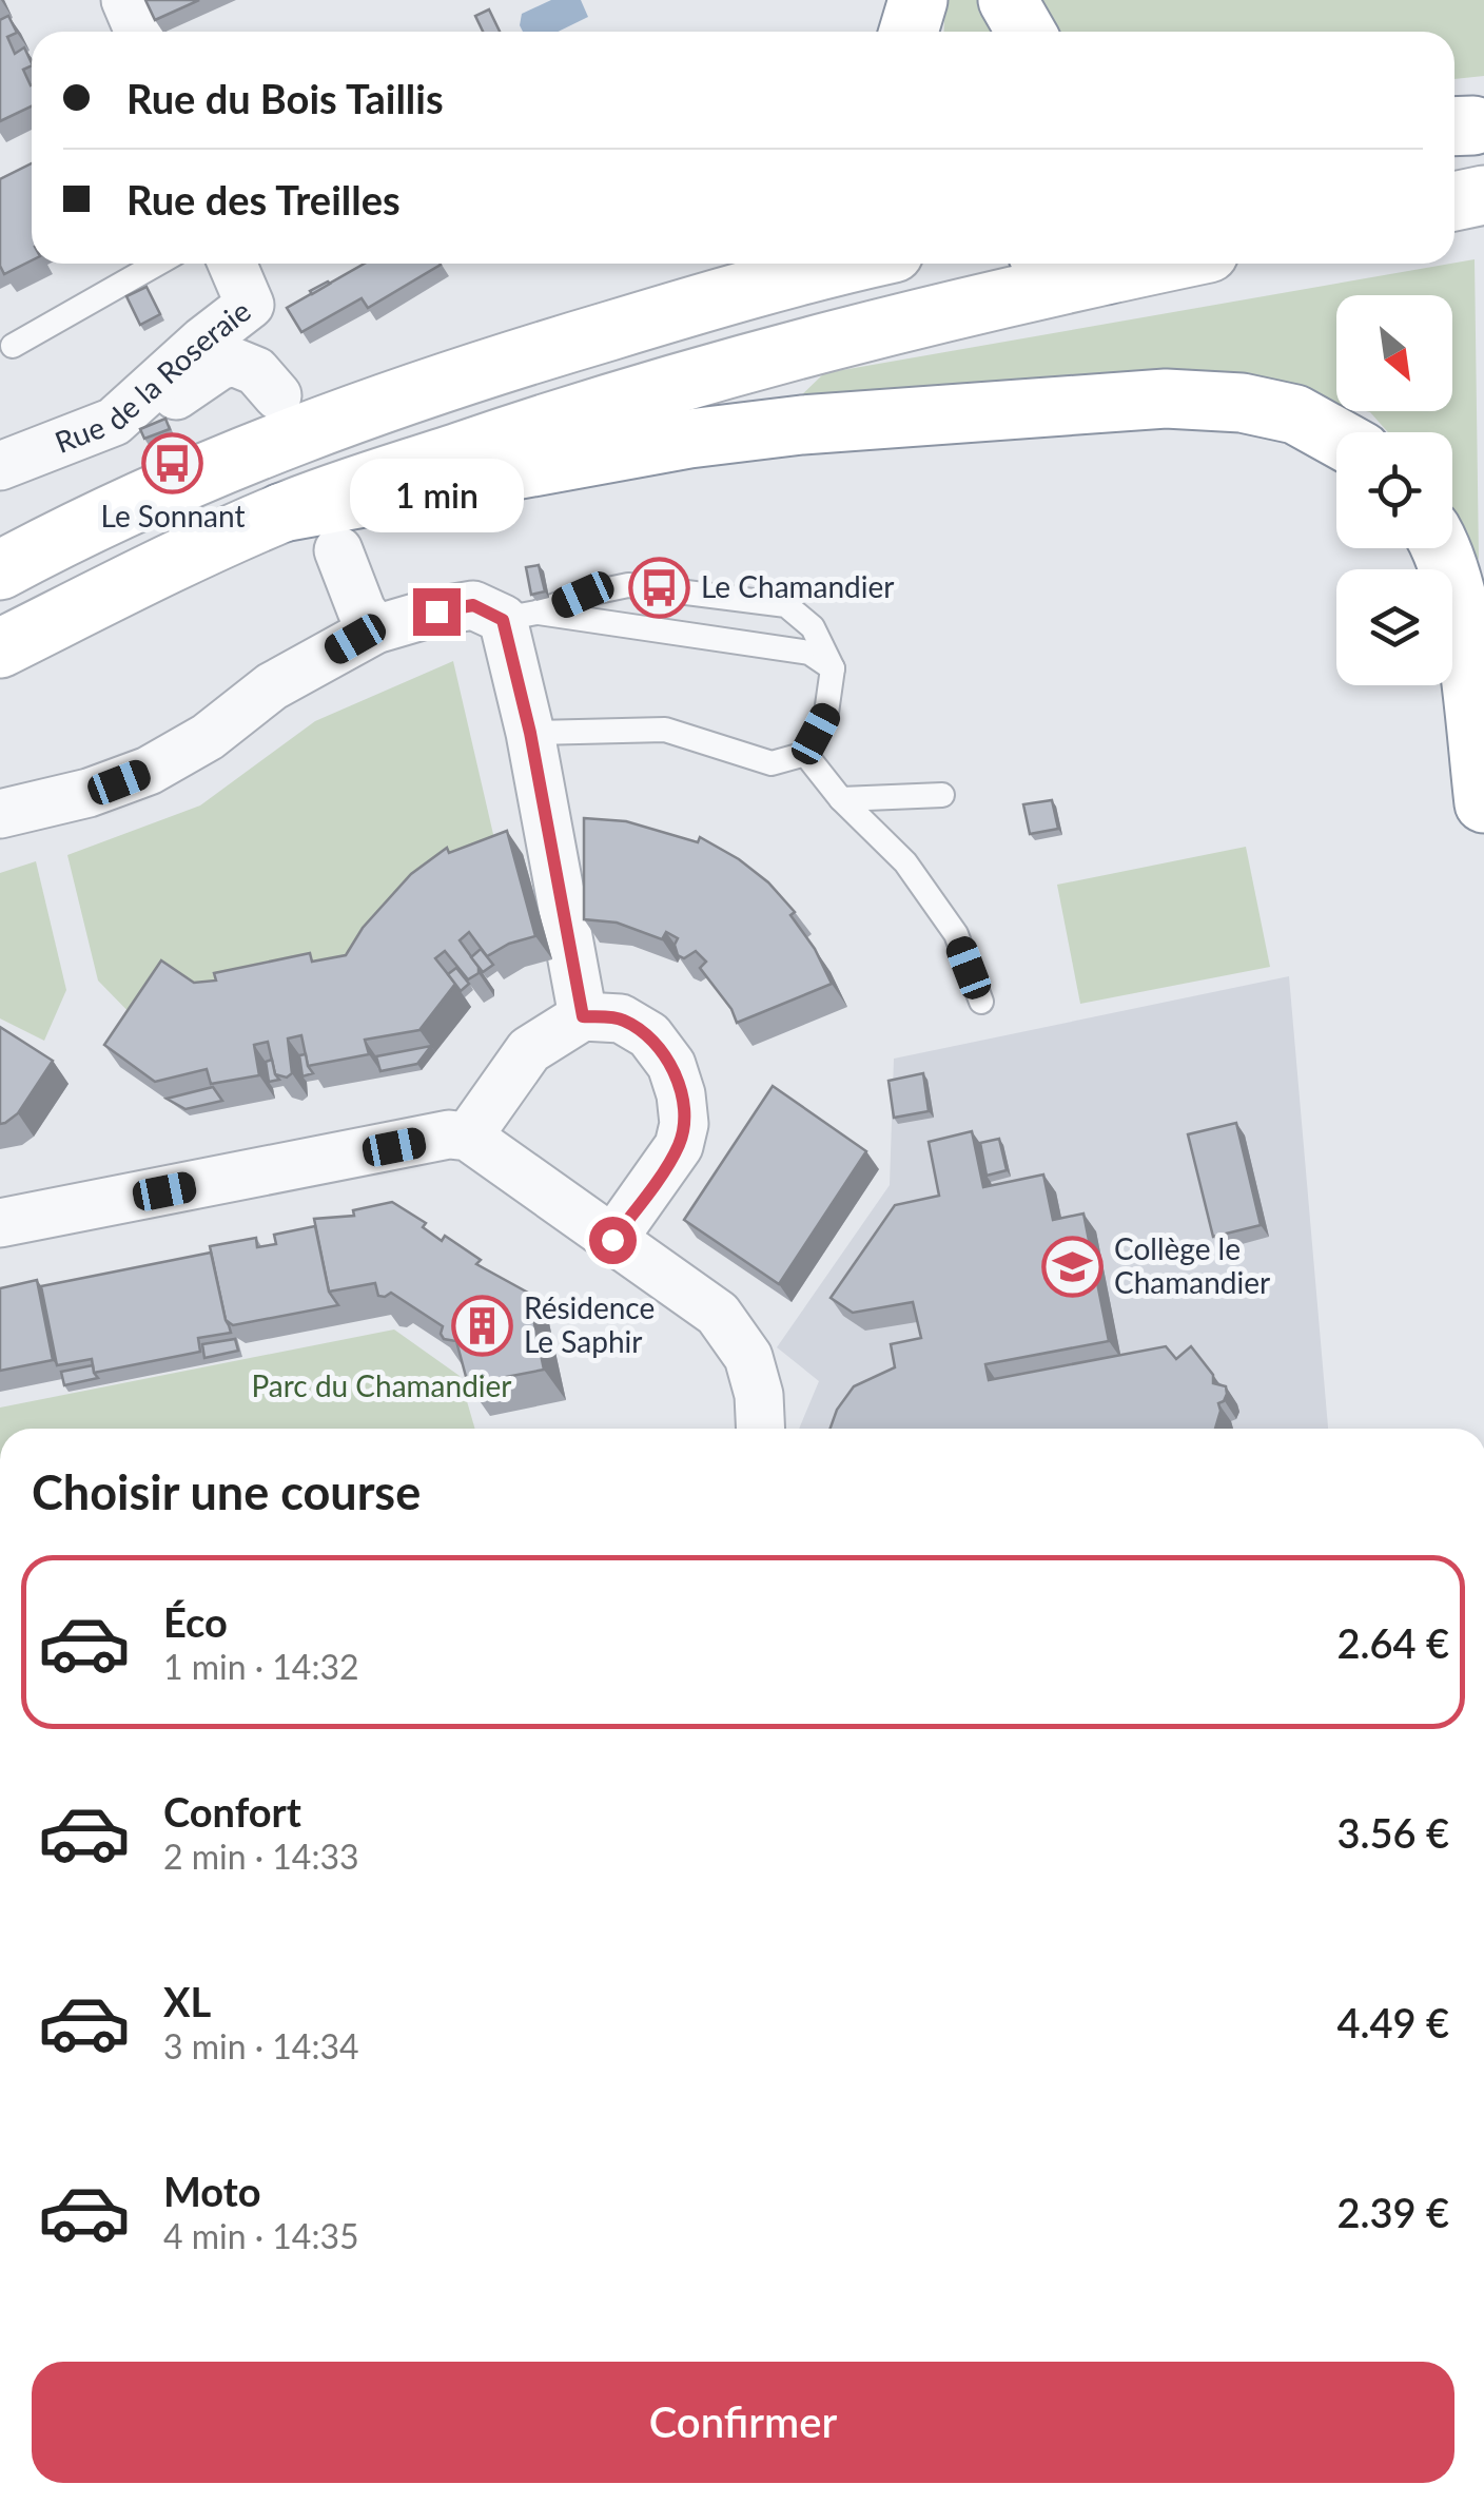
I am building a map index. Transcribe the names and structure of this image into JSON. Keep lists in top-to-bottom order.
{
  "streets": {
    "street": ["Rue de la Roseraie"]
  },
  "parks": ["Parc du Chamandier"],
  "places": {
    "bus stop": ["Le Sonnant", "Le Chamandier"],
    "school or university": ["Collège le Chamandier"],
    "building": ["Résidence Le Saphir"]
  },
  "north": "bottom right",
  "page": {
    "banner": ["Rue du Bois Taillis", "Rue des Treilles"],
    "bubble": "1 min",
    "heading": "Choisir une course",
    "list": [
      {
        "name": "Éco",
        "note": "1 min · 14:32",
        "value": "2.64 €"
      },
      {
        "name": "Confort",
        "note": "2 min · 14:33",
        "value": "3.56 €"
      },
      {
        "name": "XL",
        "note": "3 min · 14:34",
        "value": "4.49 €"
      },
      {
        "name": "Moto",
        "note": "4 min · 14:35",
        "value": "2.39 €"
      }
    ],
    "buttons": "Confirmer"
  }
}
